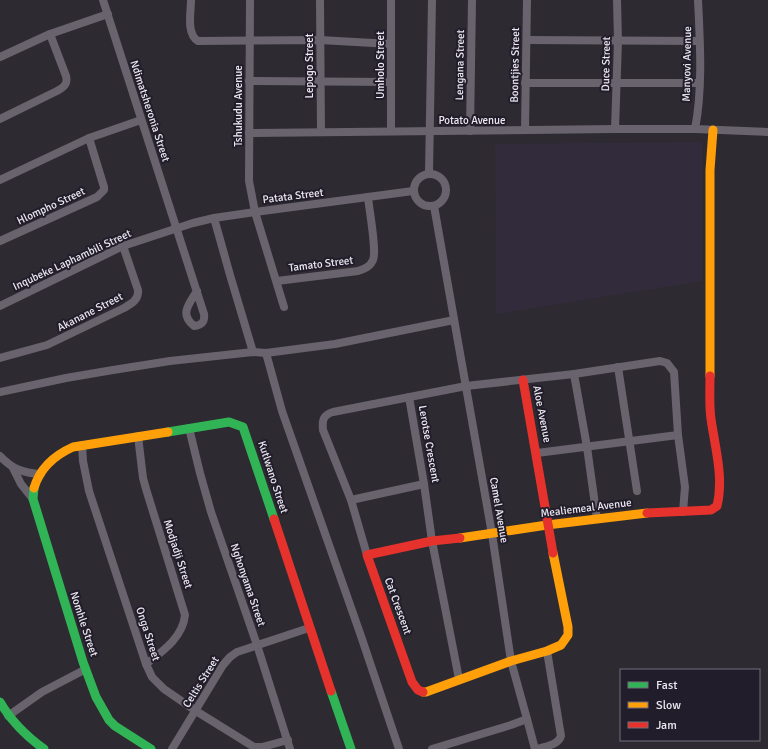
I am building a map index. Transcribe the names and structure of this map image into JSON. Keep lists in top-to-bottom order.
{
  "streets": {
    "street": [
      "Duce Street",
      "Manyovi Avenue",
      "Umholo Street",
      "Lengana Street",
      "Boontjies Street",
      "Lepogo Street",
      "Tshukudu Avenue",
      "Ndimatsheronia Street",
      "Potato Avenue",
      "Patata Street",
      "Hlompho Street",
      "Inqubeke Laphambili Street",
      "Tamato Street",
      "Akanane Street",
      "Aloe Avenue",
      "Lerotse Crescent",
      "Kutlwano Street",
      "Mealiemeal Avenue",
      "Camel Avenue",
      "Modjadji Street",
      "Nghonyama Street",
      "Cat Crescent",
      "Nomhle Street",
      "Onga Street",
      "Celtis Street"
    ]
  },
  "crossings": [
    ["Duce Street", "Potato Avenue"],
    ["Manyovi Avenue", "Potato Avenue"],
    ["Umholo Street", "Potato Avenue"],
    ["Lengana Street", "Potato Avenue"],
    ["Boontjies Street", "Potato Avenue"],
    ["Lepogo Street", "Potato Avenue"],
    ["Tshukudu Avenue", "Potato Avenue"],
    ["Tshukudu Avenue", "Patata Street"],
    ["Tshukudu Avenue", "Tamato Street"],
    ["Ndimatsheronia Street", "Patata Street"],
    ["Ndimatsheronia Street", "Inqubeke Laphambili Street"],
    ["Potato Avenue", "Mealiemeal Avenue"],
    ["Patata Street", "Inqubeke Laphambili Street"],
    ["Patata Street", "Tamato Street"],
    ["Patata Street", "Camel Avenue"],
    ["Inqubeke Laphambili Street", "Akanane Street"],
    ["Aloe Avenue", "Mealiemeal Avenue"],
    ["Aloe Avenue", "Camel Avenue"],
    ["Aloe Avenue", "Cat Crescent"],
    ["Lerotse Crescent", "Cat Crescent"],
    ["Kutlwano Street", "Modjadji Street"],
    ["Kutlwano Street", "Nghonyama Street"],
    ["Kutlwano Street", "Nomhle Street"],
    ["Kutlwano Street", "Onga Street"],
    ["Kutlwano Street", "Celtis Street"],
    ["Mealiemeal Avenue", "Camel Avenue"],
    ["Camel Avenue", "Cat Crescent"],
    ["Modjadji Street", "Onga Street"],
    ["Nghonyama Street", "Onga Street"],
    ["Nghonyama Street", "Celtis Street"],
    ["Onga Street", "Celtis Street"]
  ],
  "legend": ["Fast", "Slow", "Jam"]
}
